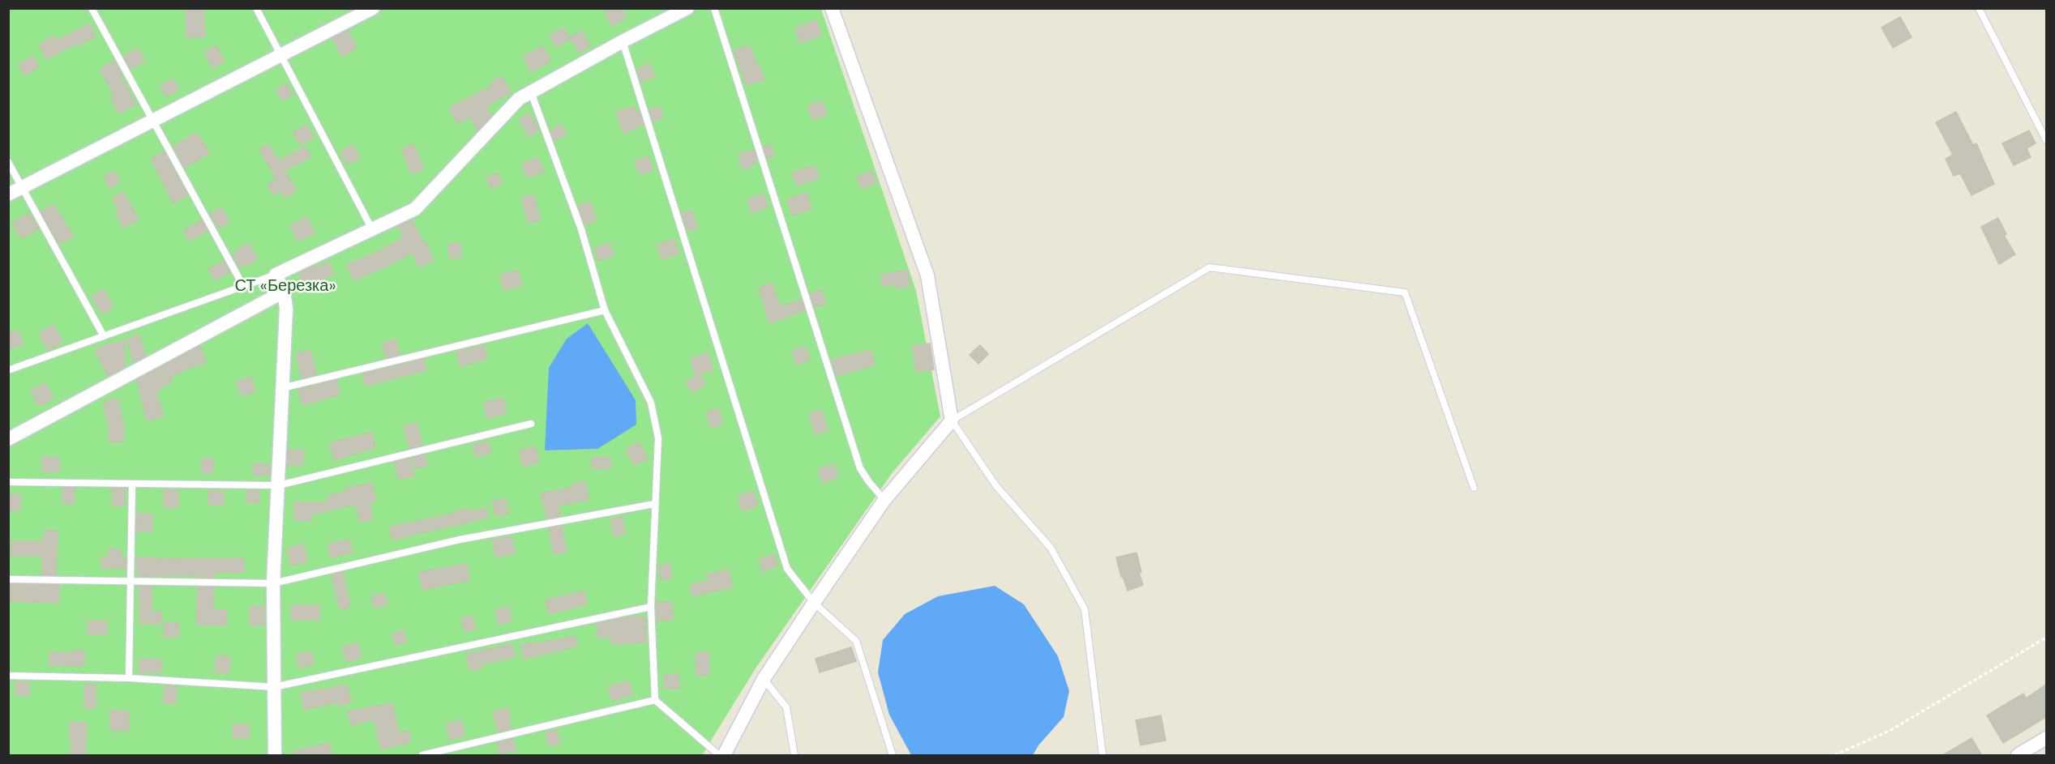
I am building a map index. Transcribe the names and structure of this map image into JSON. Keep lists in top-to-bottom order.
{
  "parks": ["СТ «Березка»"]
}
